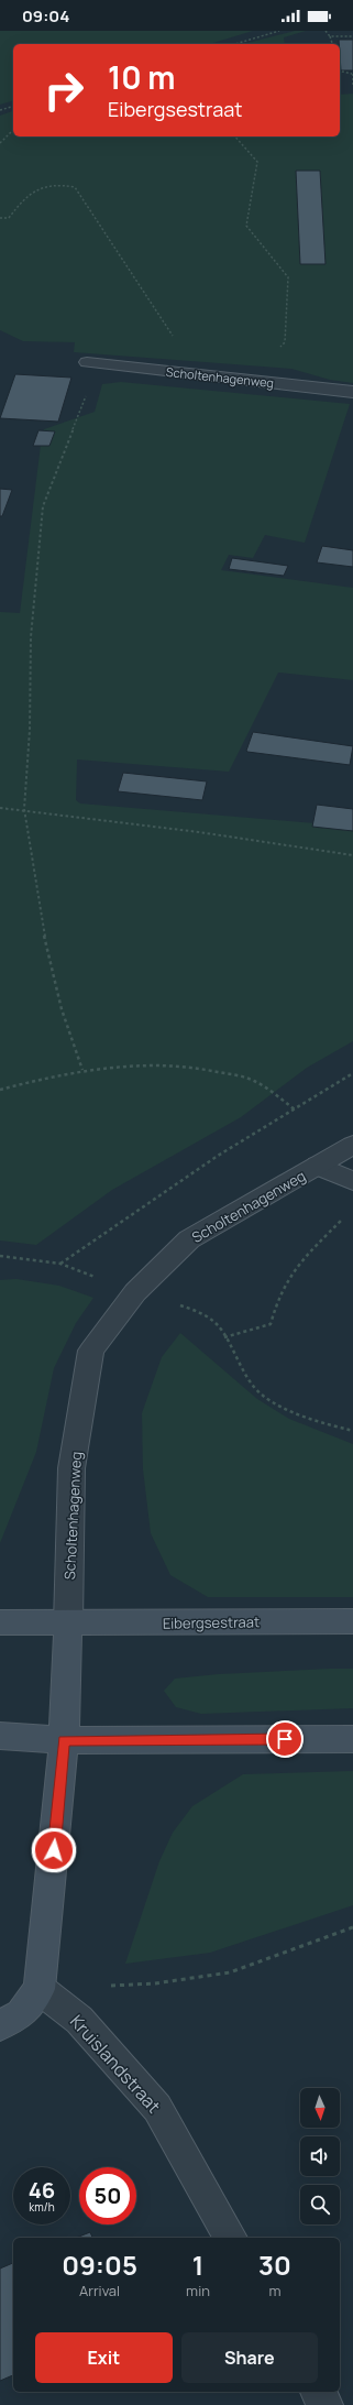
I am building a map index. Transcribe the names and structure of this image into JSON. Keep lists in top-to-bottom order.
{
  "streets": {
    "main road": ["Eibergsestraat"],
    "street": ["Scholtenhagenweg", "Kruislandstraat"]
  },
  "crossings": [
    ["Scholtenhagenweg", "Eibergsestraat"]
  ],
  "north": "bottom",
  "page": {
    "status": "09:04",
    "turn": ["10 m", "Eibergsestraat"],
    "speed": "46 km/h",
    "limit": "50",
    "eta": [
      "09:05",
      "Arrival",
      "1",
      "min",
      "30",
      "m"
    ],
    "buttons": ["Exit", "Share"]
  }
}
